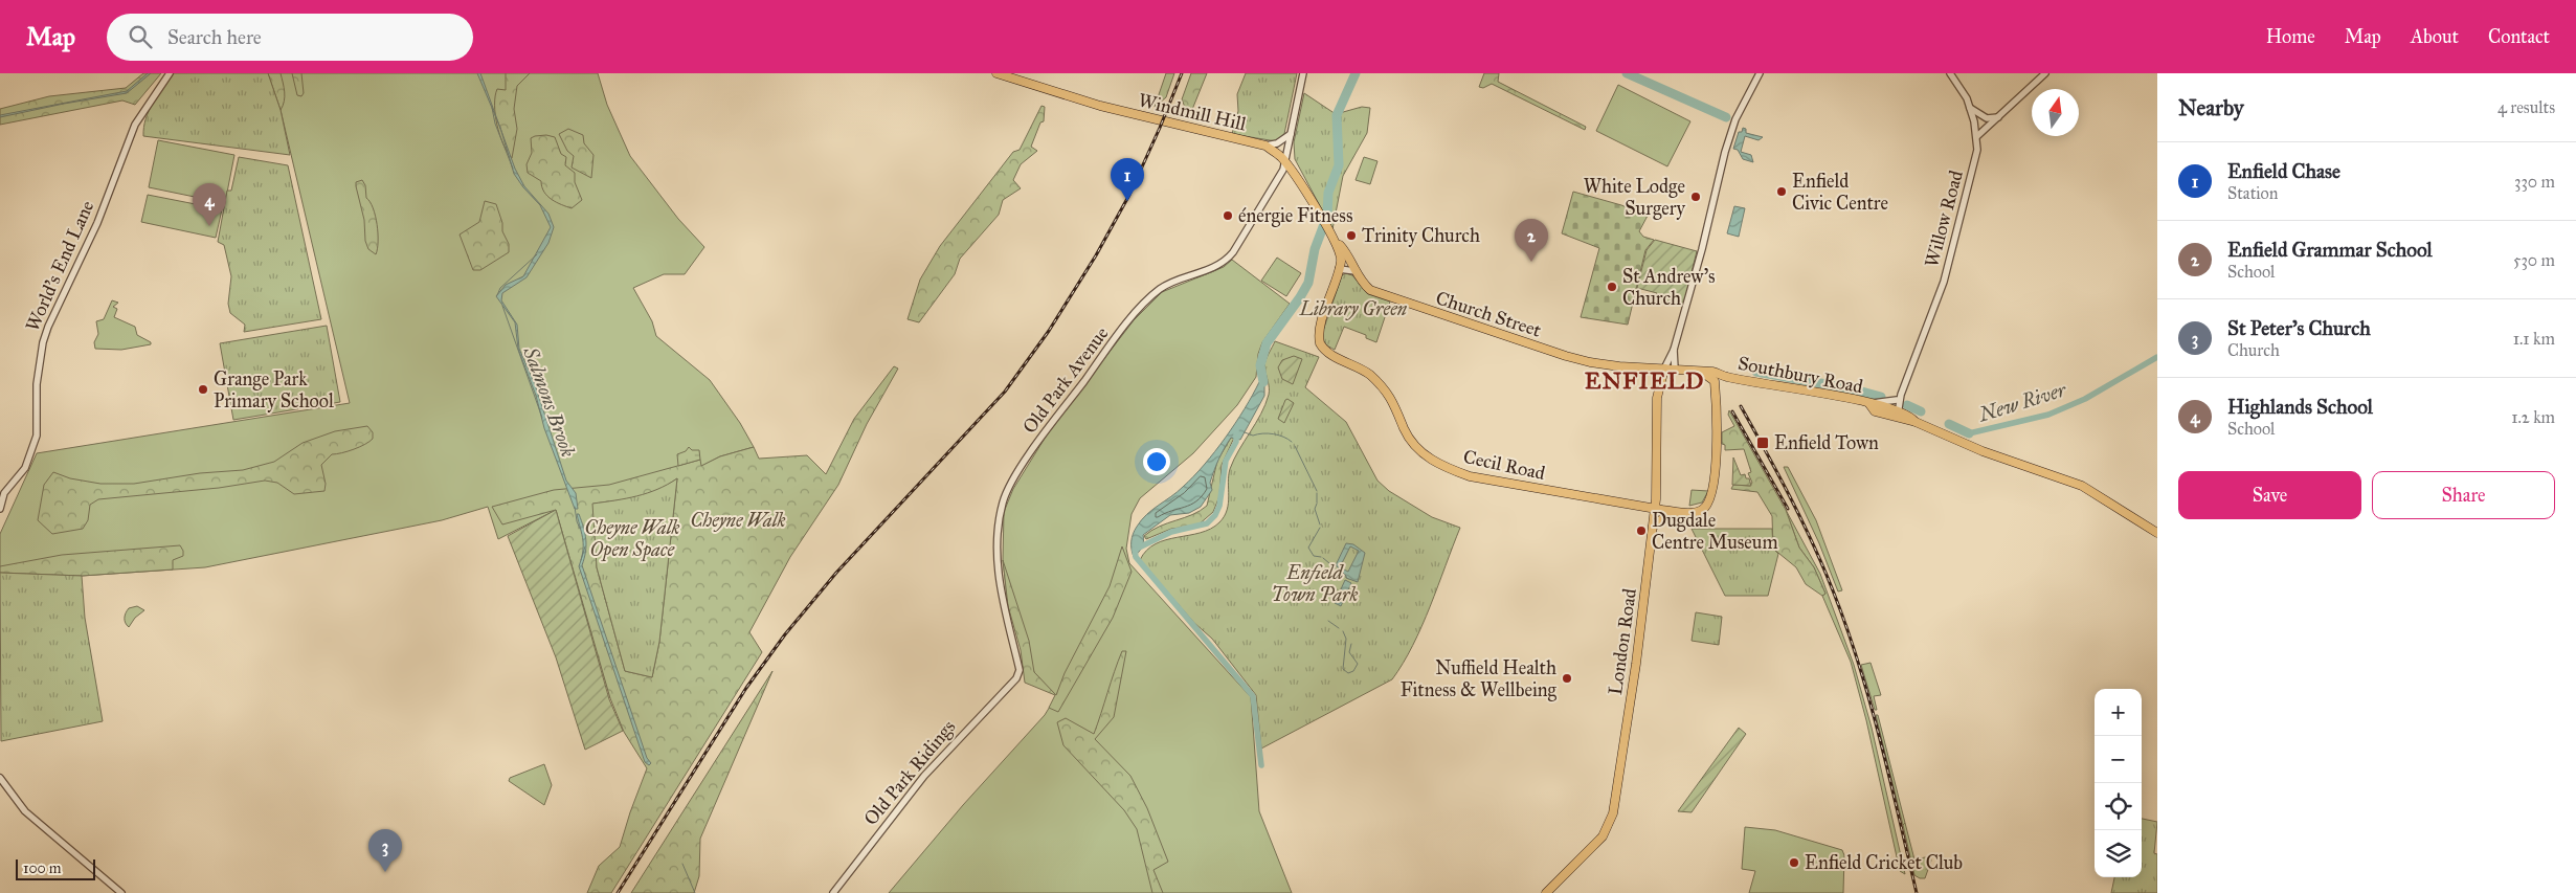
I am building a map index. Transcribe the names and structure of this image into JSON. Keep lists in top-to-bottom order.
{
  "streets": {
    "main road": [
      "Windmill Hill",
      "Church Street",
      "Southbury Road",
      "Cecil Road",
      "London Road"
    ],
    "street": [
      "Willow Road",
      "World's End Lane",
      "Old Park Avenue",
      "Old Park Ridings"
    ]
  },
  "crossings": [
    ["Windmill Hill", "Church Street"],
    ["Windmill Hill", "Old Park Avenue"],
    ["Windmill Hill", "Cecil Road"],
    ["Willow Road", "Southbury Road"],
    ["Church Street", "Southbury Road"],
    ["Church Street", "Cecil Road"],
    ["Church Street", "London Road"],
    ["Southbury Road", "London Road"],
    ["Old Park Avenue", "Old Park Ridings"],
    ["Cecil Road", "London Road"]
  ],
  "districts": ["ENFIELD"],
  "water": ["Salmons Brook", "New River"],
  "parks": [
    "Library Green",
    "Cheyne Walk",
    "Cheyne Walk Open Space",
    "Enfield Town Park"
  ],
  "places": {
    "other": [
      "Enfield Civic Centre",
      "White Lodge Surgery",
      "énergie Fitness",
      "Trinity Church",
      "St Andrew's Church",
      "Grange Park Primary School",
      "Dugdale Centre Museum",
      "Nuffield Health Fitness & Wellbeing",
      "Enfield Cricket Club"
    ],
    "transit": ["Enfield Town"]
  },
  "scale_bar": "100 m",
  "north": "top",
  "page": {
    "header": "Map",
    "search": "Search here",
    "nav": [
      "Home",
      "Map",
      "About",
      "Contact"
    ],
    "heading": ["Nearby", "4 results"],
    "list": [
      {
        "mark": "1",
        "name": "Enfield Chase",
        "note": "Station",
        "value": "330 m"
      },
      {
        "mark": "2",
        "name": "Enfield Grammar School",
        "note": "School",
        "value": "530 m"
      },
      {
        "mark": "3",
        "name": "St Peter's Church",
        "note": "Church",
        "value": "1.1 km"
      },
      {
        "mark": "4",
        "name": "Highlands School",
        "note": "School",
        "value": "1.2 km"
      }
    ],
    "pins": [
      "1",
      "4",
      "2",
      "3"
    ],
    "buttons": ["Save", "Share"],
    "map_buttons": ["+", "−"],
    "scale": "100 m"
  }
}
